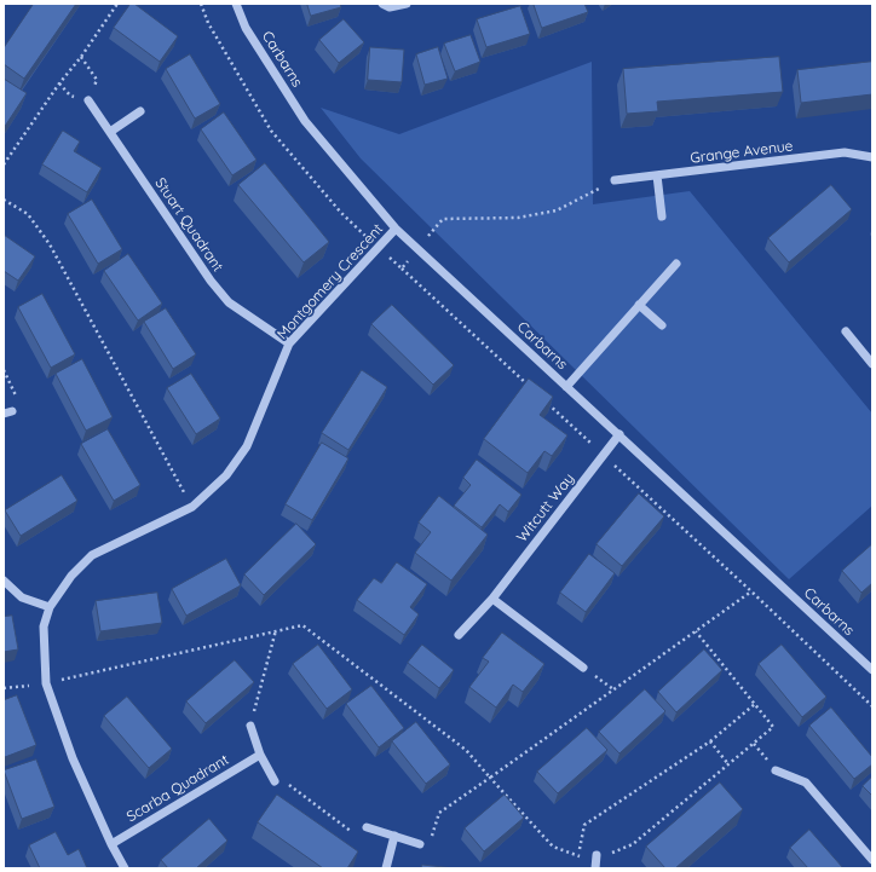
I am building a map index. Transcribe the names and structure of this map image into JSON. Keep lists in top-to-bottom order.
{
  "streets": {
    "street": [
      "Carbarns",
      "Grange Avenue",
      "Stuart Quadrant",
      "Montgomery Crescent",
      "Witcutt Way",
      "Scarba Quadrant"
    ]
  },
  "crossings": [
    ["Carbarns", "Montgomery Crescent"],
    ["Carbarns", "Witcutt Way"],
    ["Stuart Quadrant", "Montgomery Crescent"],
    ["Montgomery Crescent", "Scarba Quadrant"]
  ]
}
